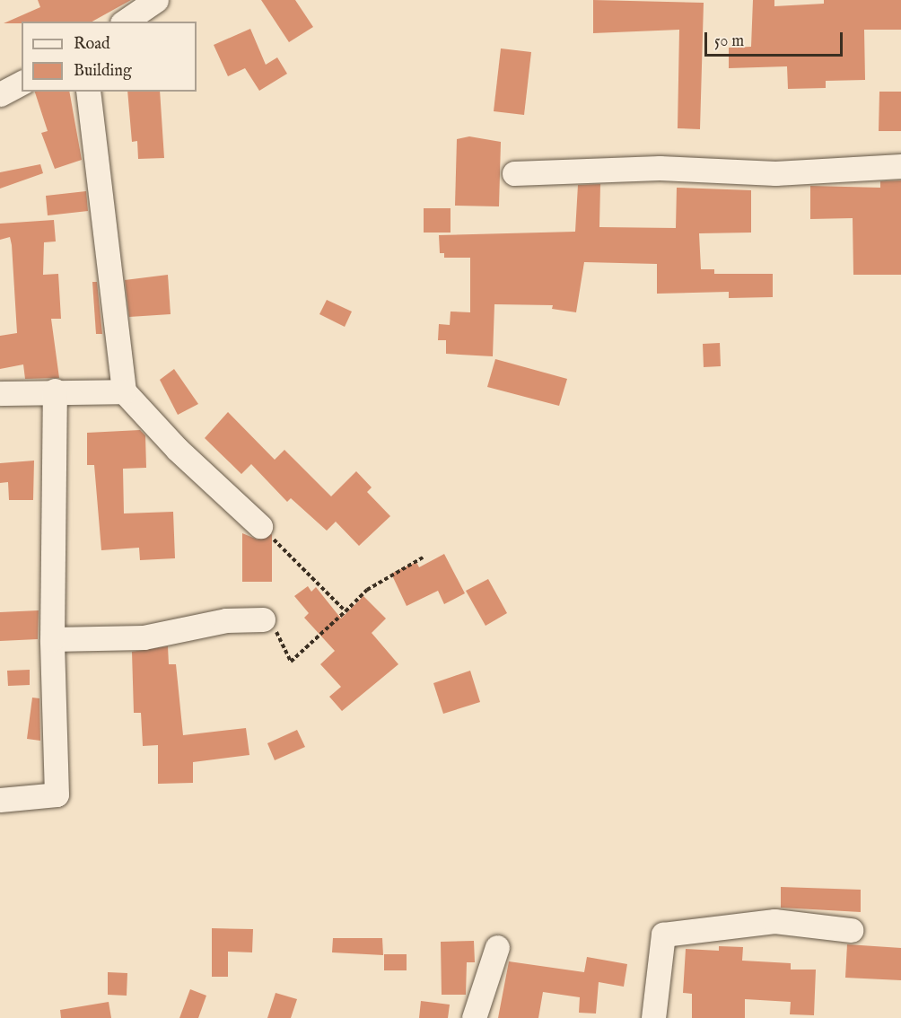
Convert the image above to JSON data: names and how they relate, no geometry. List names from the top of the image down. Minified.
{"legend":["Road","Building"],"scale_bar":"50 m"}
